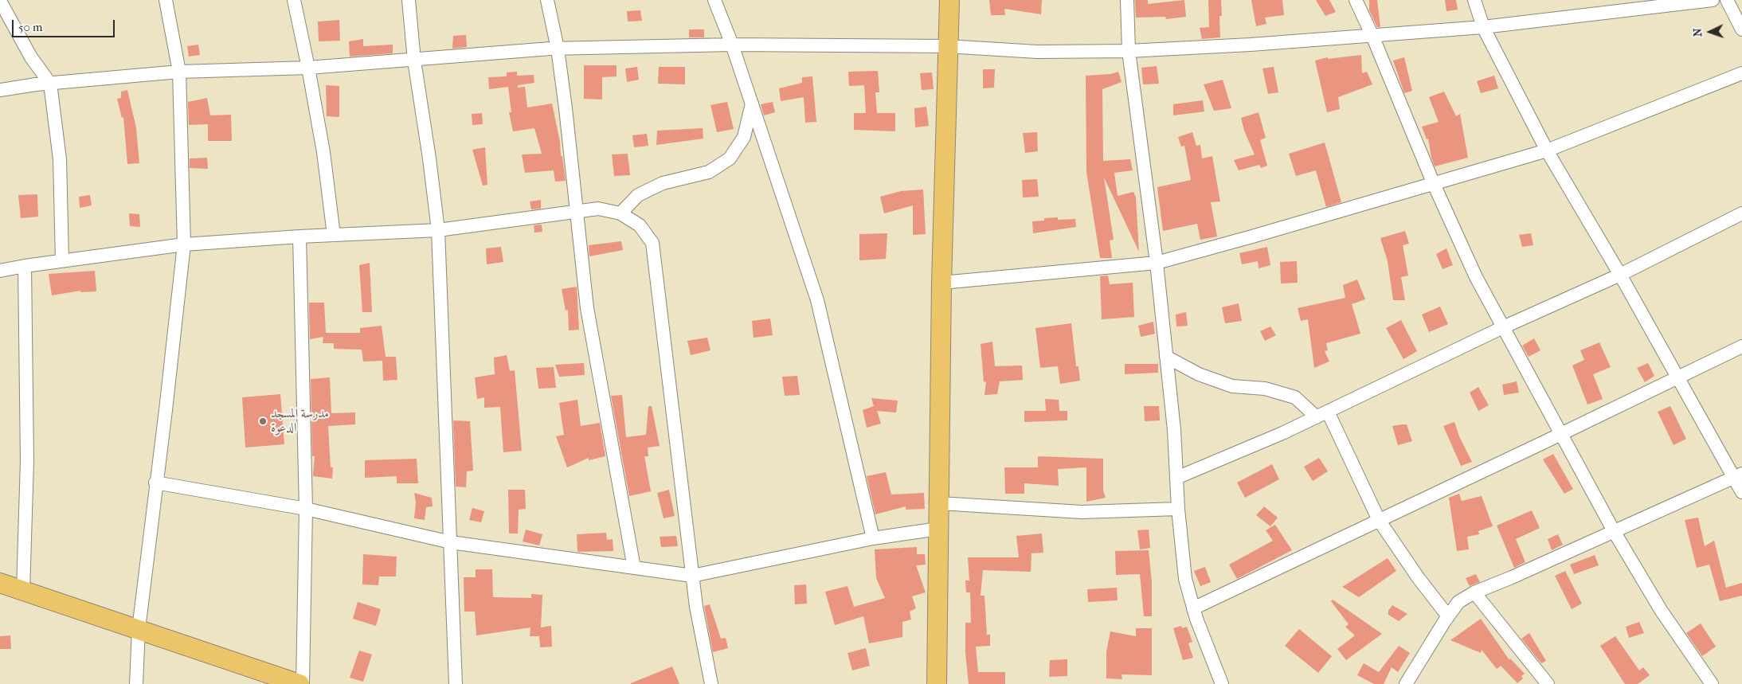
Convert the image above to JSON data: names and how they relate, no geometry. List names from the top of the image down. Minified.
{"places":["مدرسة المسجد الدعوة"],"scale_bar":"50 m","north":"left"}
